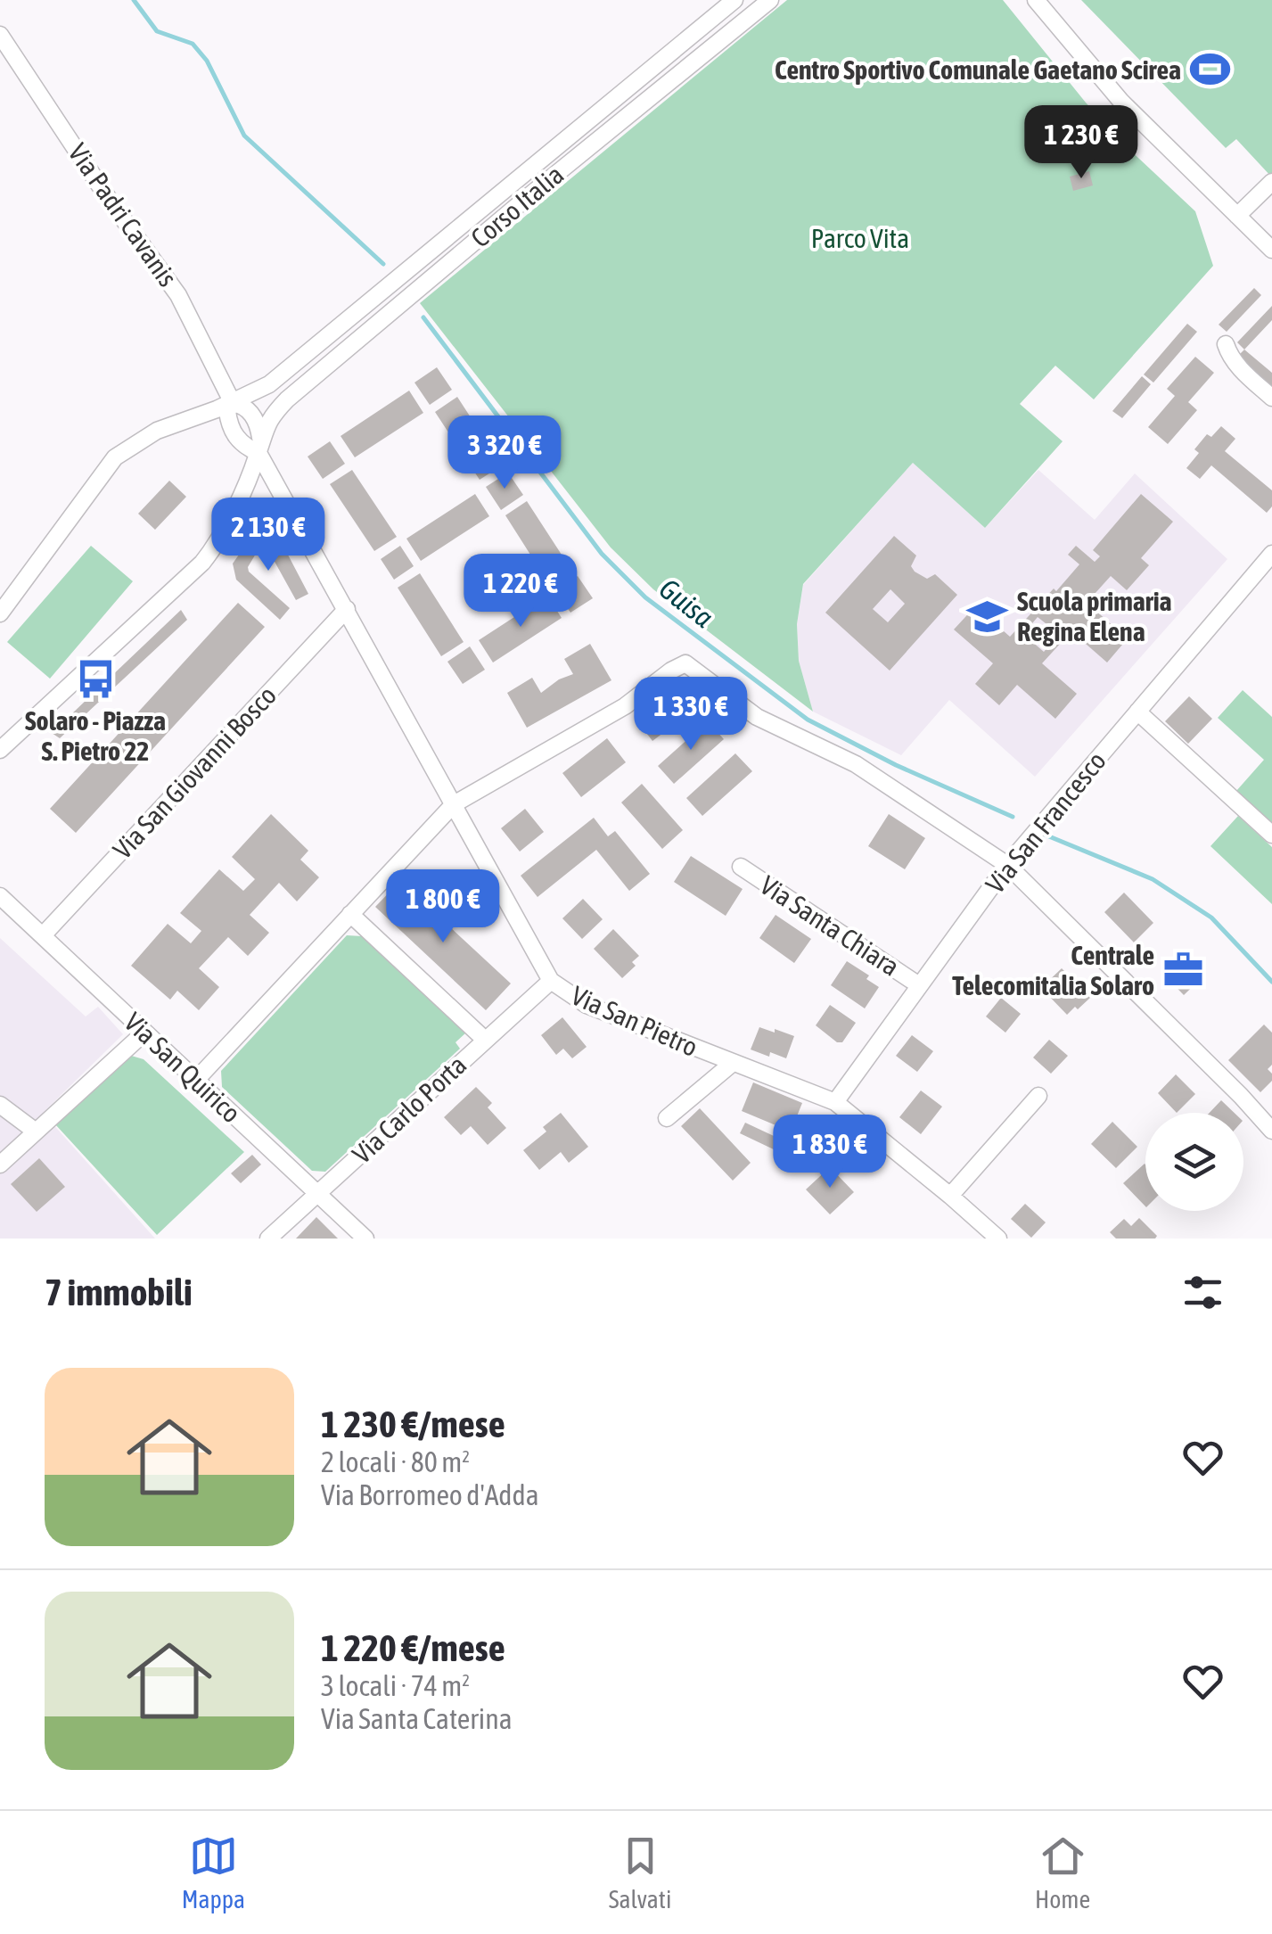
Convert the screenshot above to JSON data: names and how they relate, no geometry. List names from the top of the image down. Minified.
{"streets":{"street":["Corso Italia","Via Padri Cavanis","Via San Giovanni Bosco","Via San Francesco","Via Santa Chiara","Via San Pietro","Via San Quirico","Via Carlo Porta"]},"crossings":[["Corso Italia","Via Padri Cavanis"],["Corso Italia","Via San Pietro"],["Via San Giovanni Bosco","Via San Pietro"],["Via San Giovanni Bosco","Via San Quirico"],["Via San Francesco","Via Santa Chiara"],["Via San Francesco","Via San Pietro"],["Via San Pietro","Via Carlo Porta"],["Via San Quirico","Via Carlo Porta"]],"water":["Guisa"],"parks":["Parco Vita"],"places":{"sports":["Centro Sportivo Comunale Gaetano Scirea"],"school or university":["Scuola primaria Regina Elena"],"bus stop":["Solaro - Piazza S. Pietro 22"],"office":["Centrale Telecomitalia Solaro"]},"page":{"price":["1 230 €","3 320 €","2 130 €","1 220 €","1 330 €","1 800 €","1 830 €"],"heading":"7 immobili","list":[{"name":"1 230 €/mese","note":"2 locali · 80 m² · Via Borromeo d'Adda"},{"name":"1 220 €/mese","note":"3 locali · 74 m² · Via Santa Caterina"}],"tabs":["Mappa","Salvati","Home"]}}
